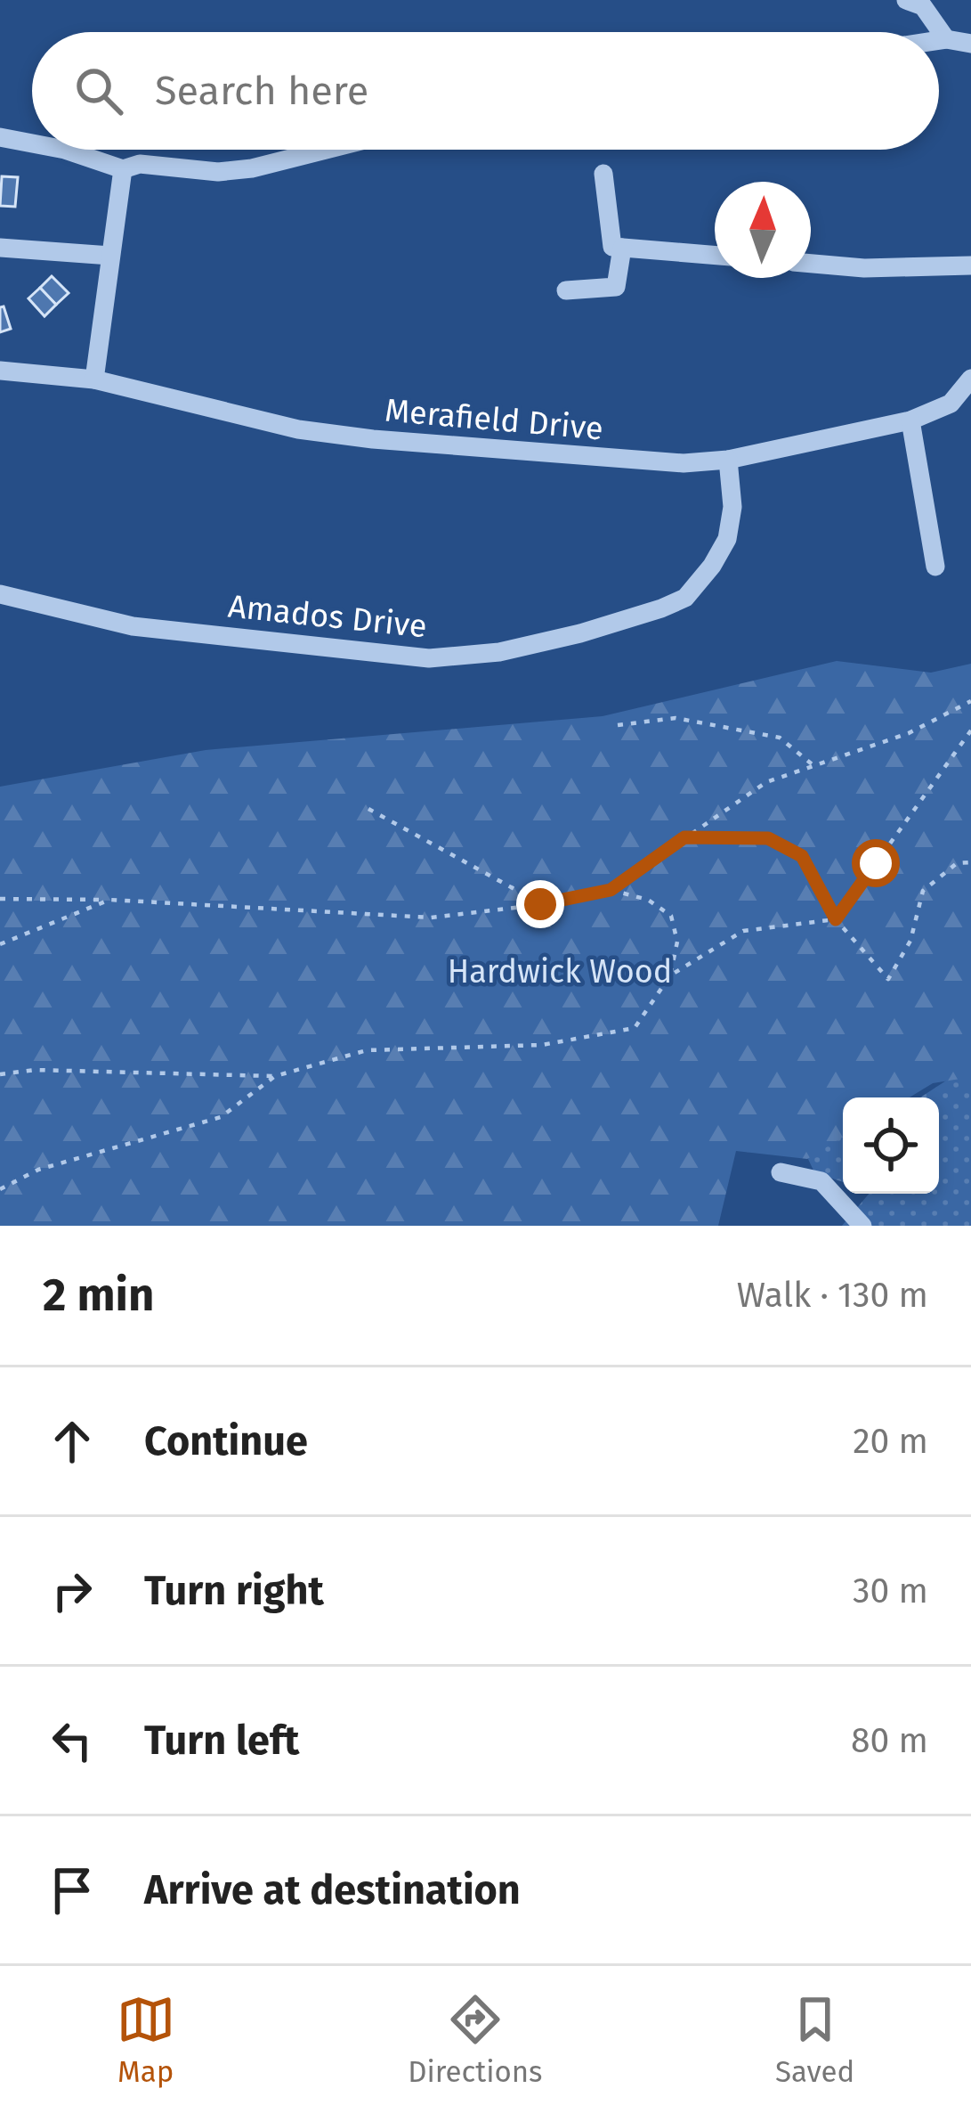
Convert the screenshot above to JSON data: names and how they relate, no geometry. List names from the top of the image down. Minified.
{"streets":{"street":["Merafield Drive","Amados Drive"]},"crossings":[["Merafield Drive","Amados Drive"]],"parks":["Hardwick Wood"],"north":"top","page":{"search":"Search here","heading":["2 min","Walk · 130 m"],"list":[["Continue","20 m"],["Turn right","30 m"],["Turn left","80 m"],"Arrive at destination"],"nav":["Map","Directions","Saved"]}}
